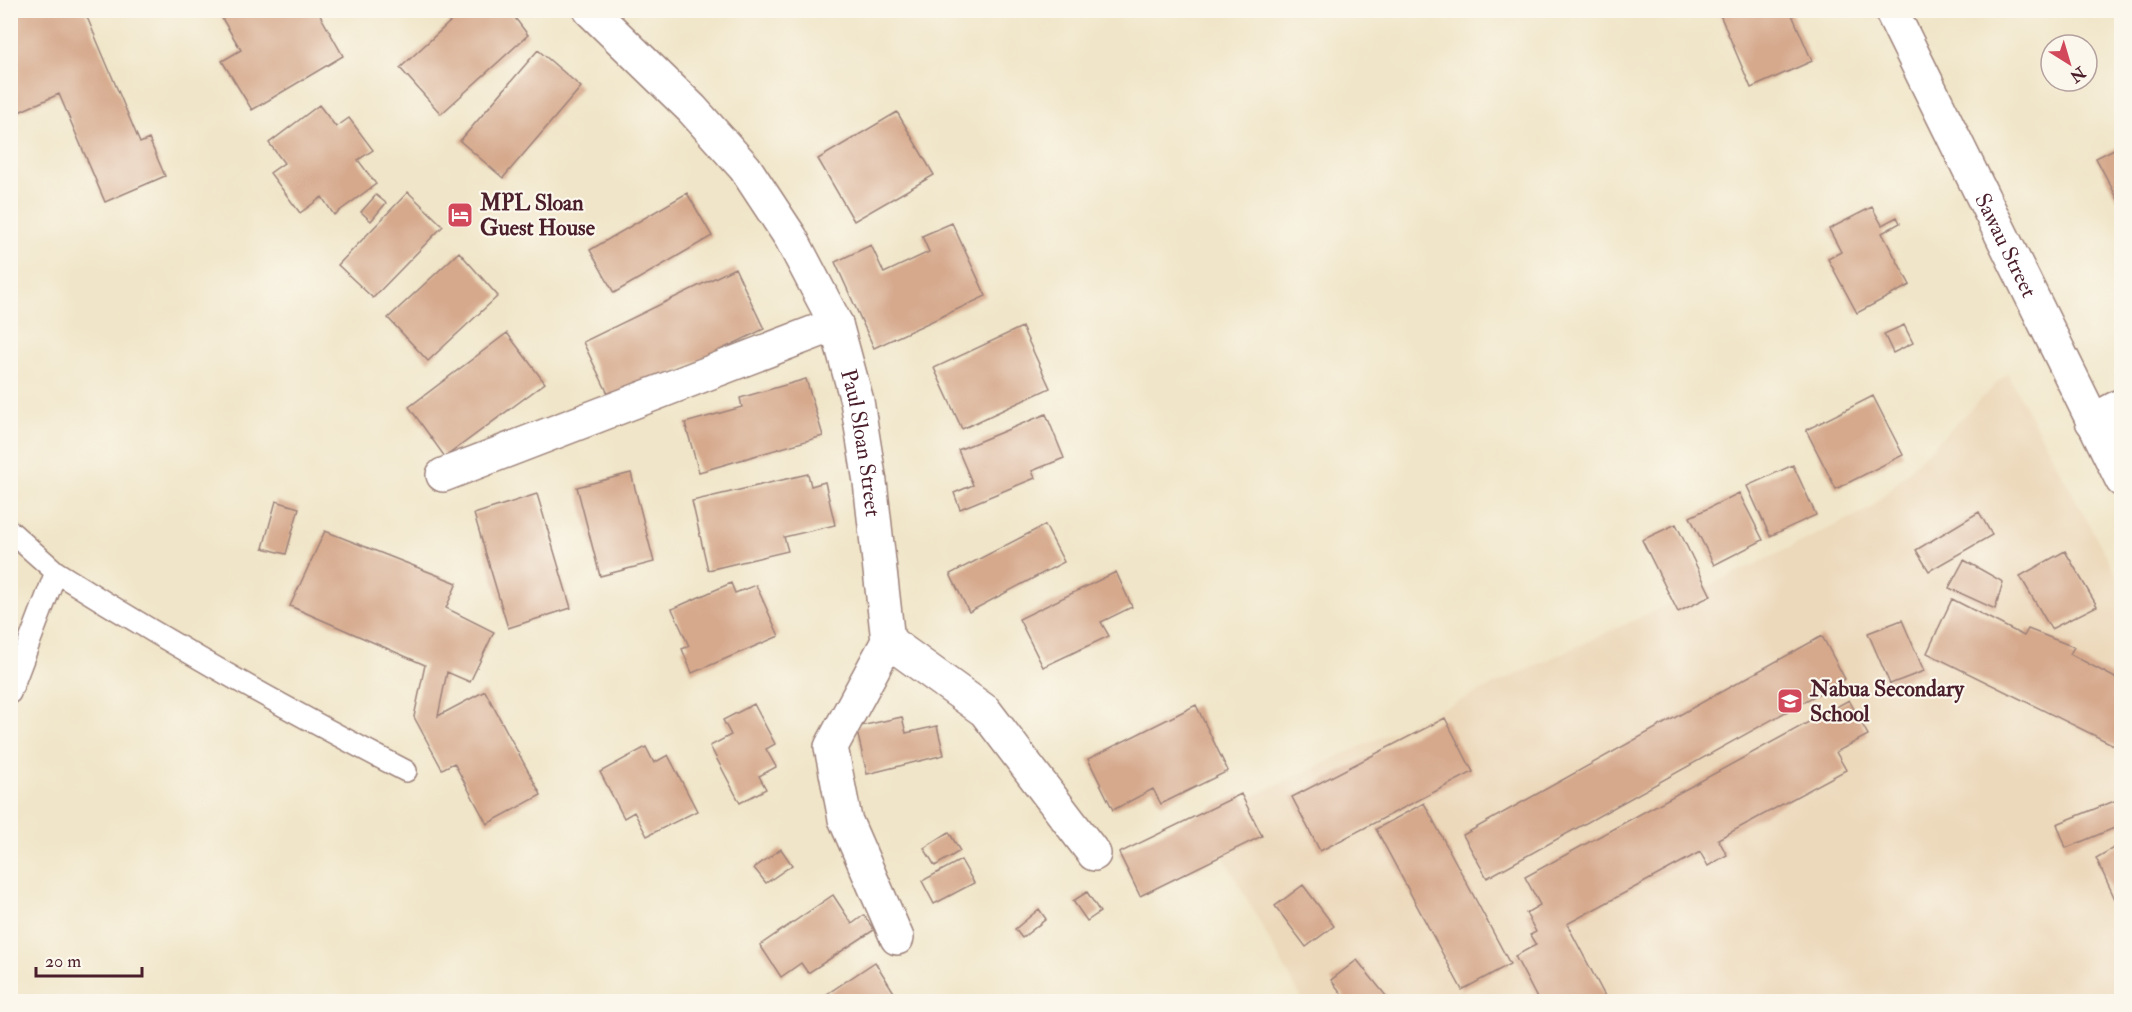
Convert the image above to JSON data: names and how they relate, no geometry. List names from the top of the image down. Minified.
{"streets":{"street":["Sawau Street","Paul Sloan Street"]},"places":{"hotel":["MPL Sloan Guest House"],"school or university":["Nabua Secondary School"]},"scale_bar":"20 m","north":"bottom right"}
